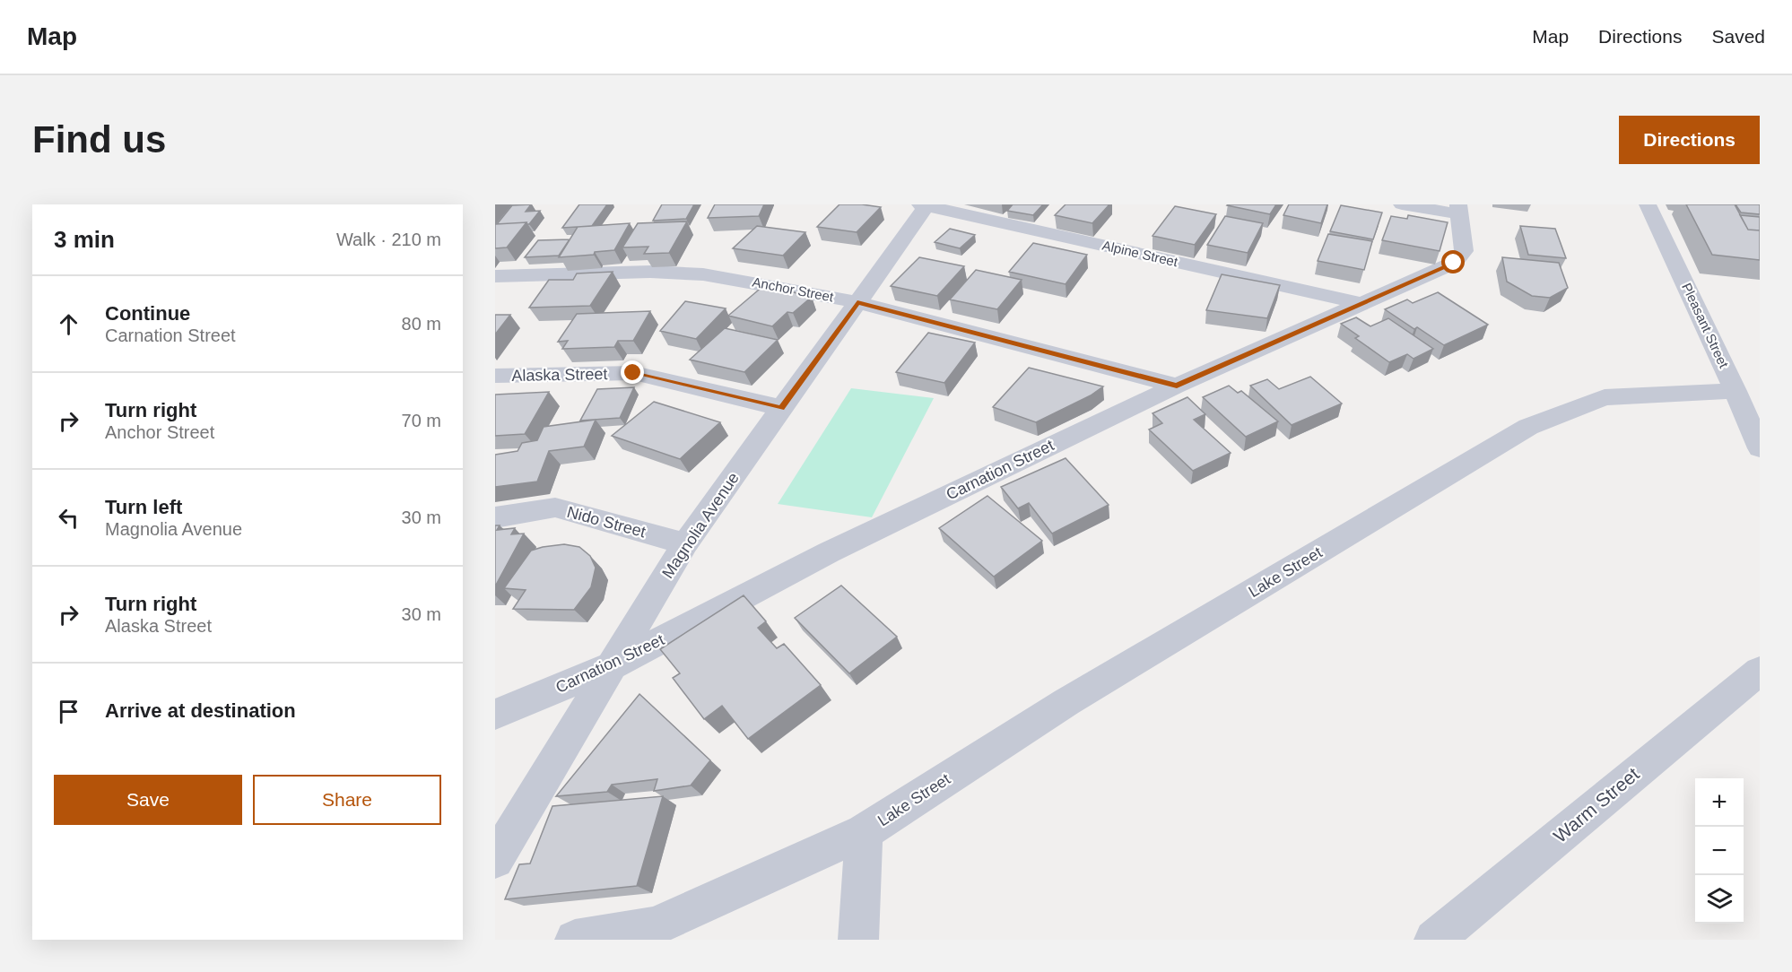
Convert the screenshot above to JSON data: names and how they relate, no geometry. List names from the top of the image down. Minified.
{"streets":{"street":["Alpine Street","Anchor Street","Pleasant Street","Alaska Street","Carnation Street","Nido Street","Magnolia Avenue","Lake Street","Warm Street"]},"crossings":[["Alpine Street","Carnation Street"],["Alpine Street","Magnolia Avenue"],["Anchor Street","Carnation Street"],["Anchor Street","Magnolia Avenue"],["Pleasant Street","Lake Street"],["Alaska Street","Magnolia Avenue"],["Carnation Street","Magnolia Avenue"],["Nido Street","Magnolia Avenue"]],"page":{"header":"Map","nav":["Map","Directions","Saved"],"buttons":["Directions",["Save","Share"]],"title":"Find us","heading":["3 min","Walk · 210 m"],"list":[["Continue","Carnation Street","80 m"],["Turn right","Anchor Street","70 m"],["Turn left","Magnolia Avenue","30 m"],["Turn right","Alaska Street","30 m"],"Arrive at destination"],"map_buttons":["+","−"]}}
